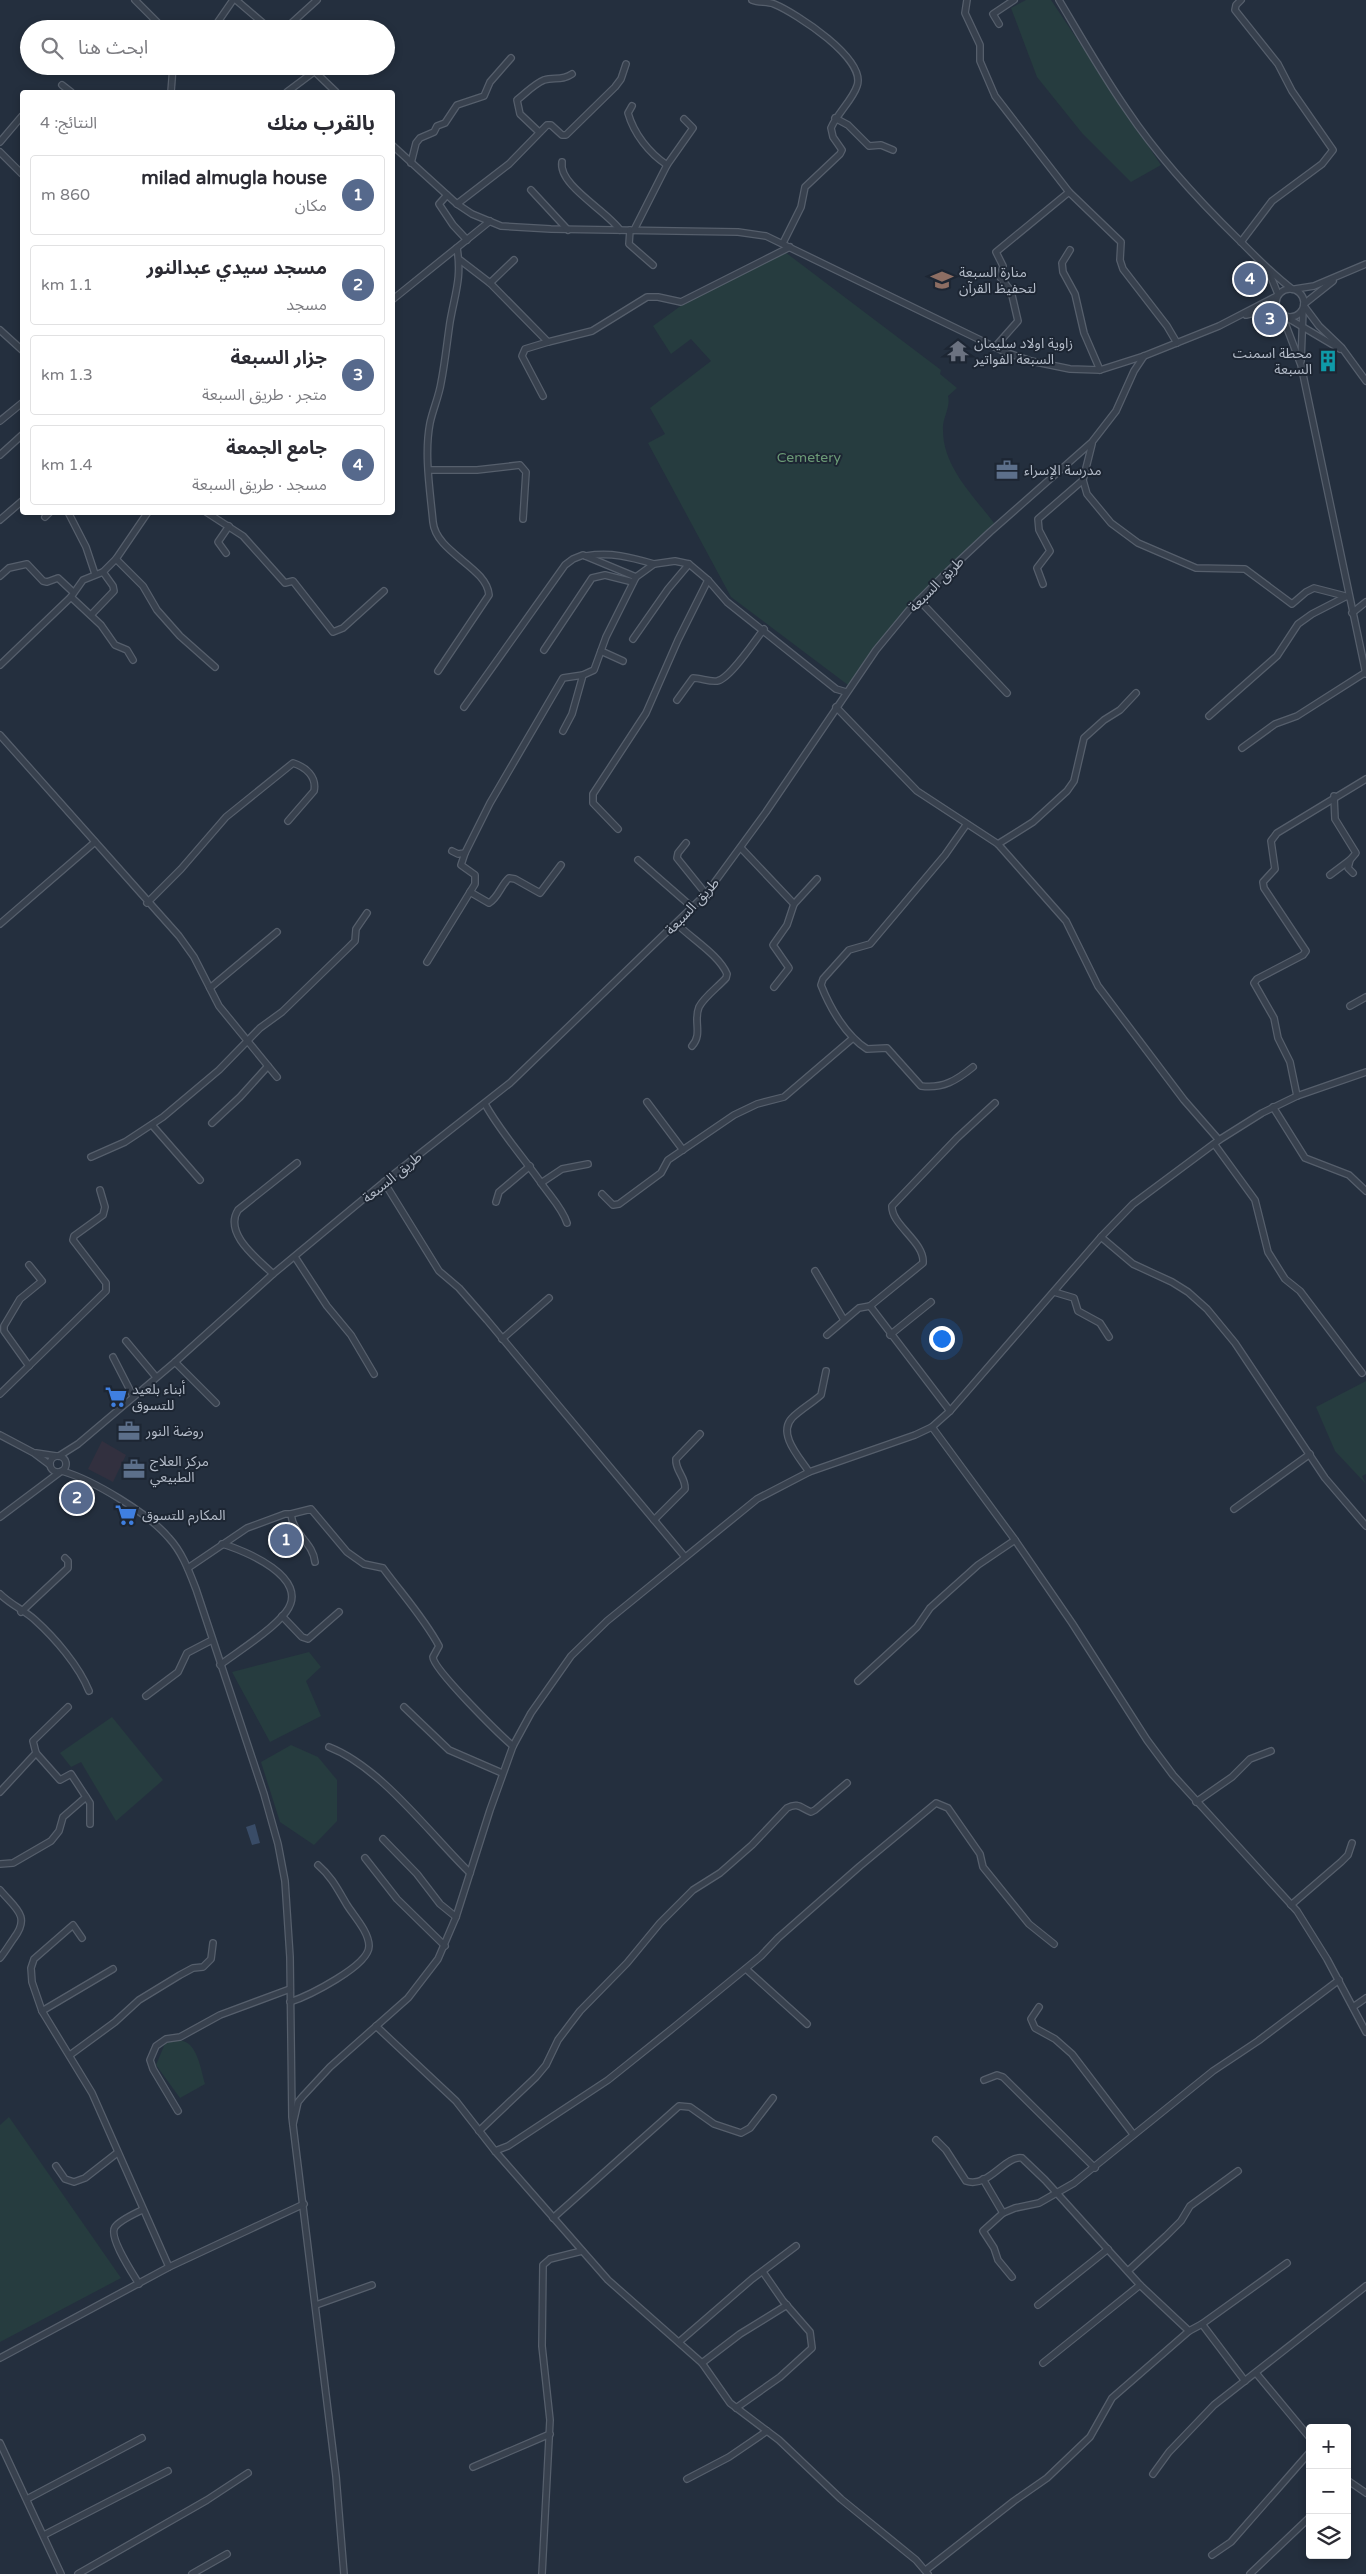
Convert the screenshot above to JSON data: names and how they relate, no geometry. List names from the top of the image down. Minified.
{"streets":{"street":["طريق السبعة"]},"parks":["Cemetery"],"places":{"school or university":["منارة السبعة لتحفيظ القرآن"],"temple":["زاوية اولاد سليمان السبعة الفواتير"],"building":["محطة اسمنت السبعة"],"office":["مدرسة الإسراء","روضة النور","مركز العلاج الطبيعي"],"supermarket":["أبناء بلعيد للتسوق","المكارم للتسوق"]},"page":{"search":"ابحث هنا","heading":["بالقرب منك","النتائج: 4"],"list":[{"mark":"1","name":"milad almugla house","note":"مكان","value":"860 m"},{"mark":"2","name":"مسجد سيدي عبدالنور","note":"مسجد","value":"1.1 km"},{"mark":"3","name":"جزار السبعة","note":"متجر · طريق السبعة","value":"1.3 km"},{"mark":"4","name":"جامع الجمعة","note":"مسجد · طريق السبعة","value":"1.4 km"}],"pins":["4","3","2","1"],"map_buttons":["+","−"]}}
